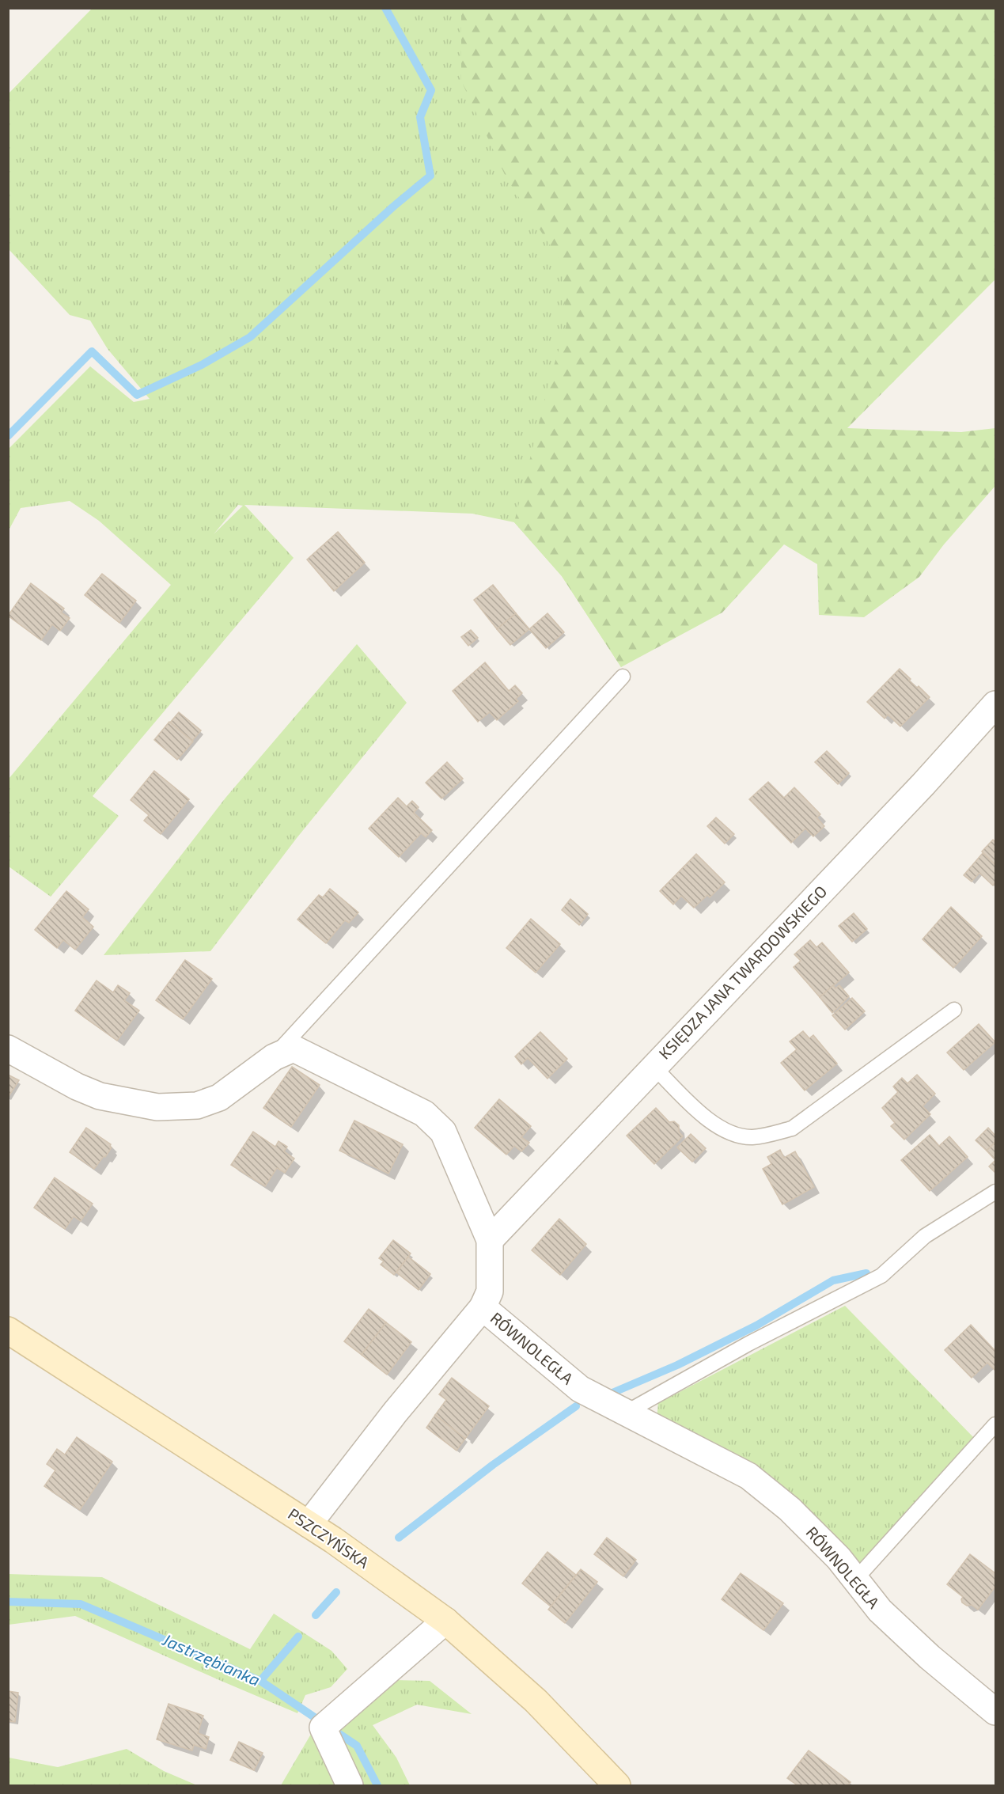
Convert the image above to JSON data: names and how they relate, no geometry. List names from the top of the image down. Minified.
{"streets":{"street":["KSIĘDZA JANA TWARDOWSKIEGO","RÓWNOLEGŁA","PSZCZYŃSKA"]},"crossings":[["KSIĘDZA JANA TWARDOWSKIEGO","RÓWNOLEGŁA"]],"water":["Jastrzębianka"]}
